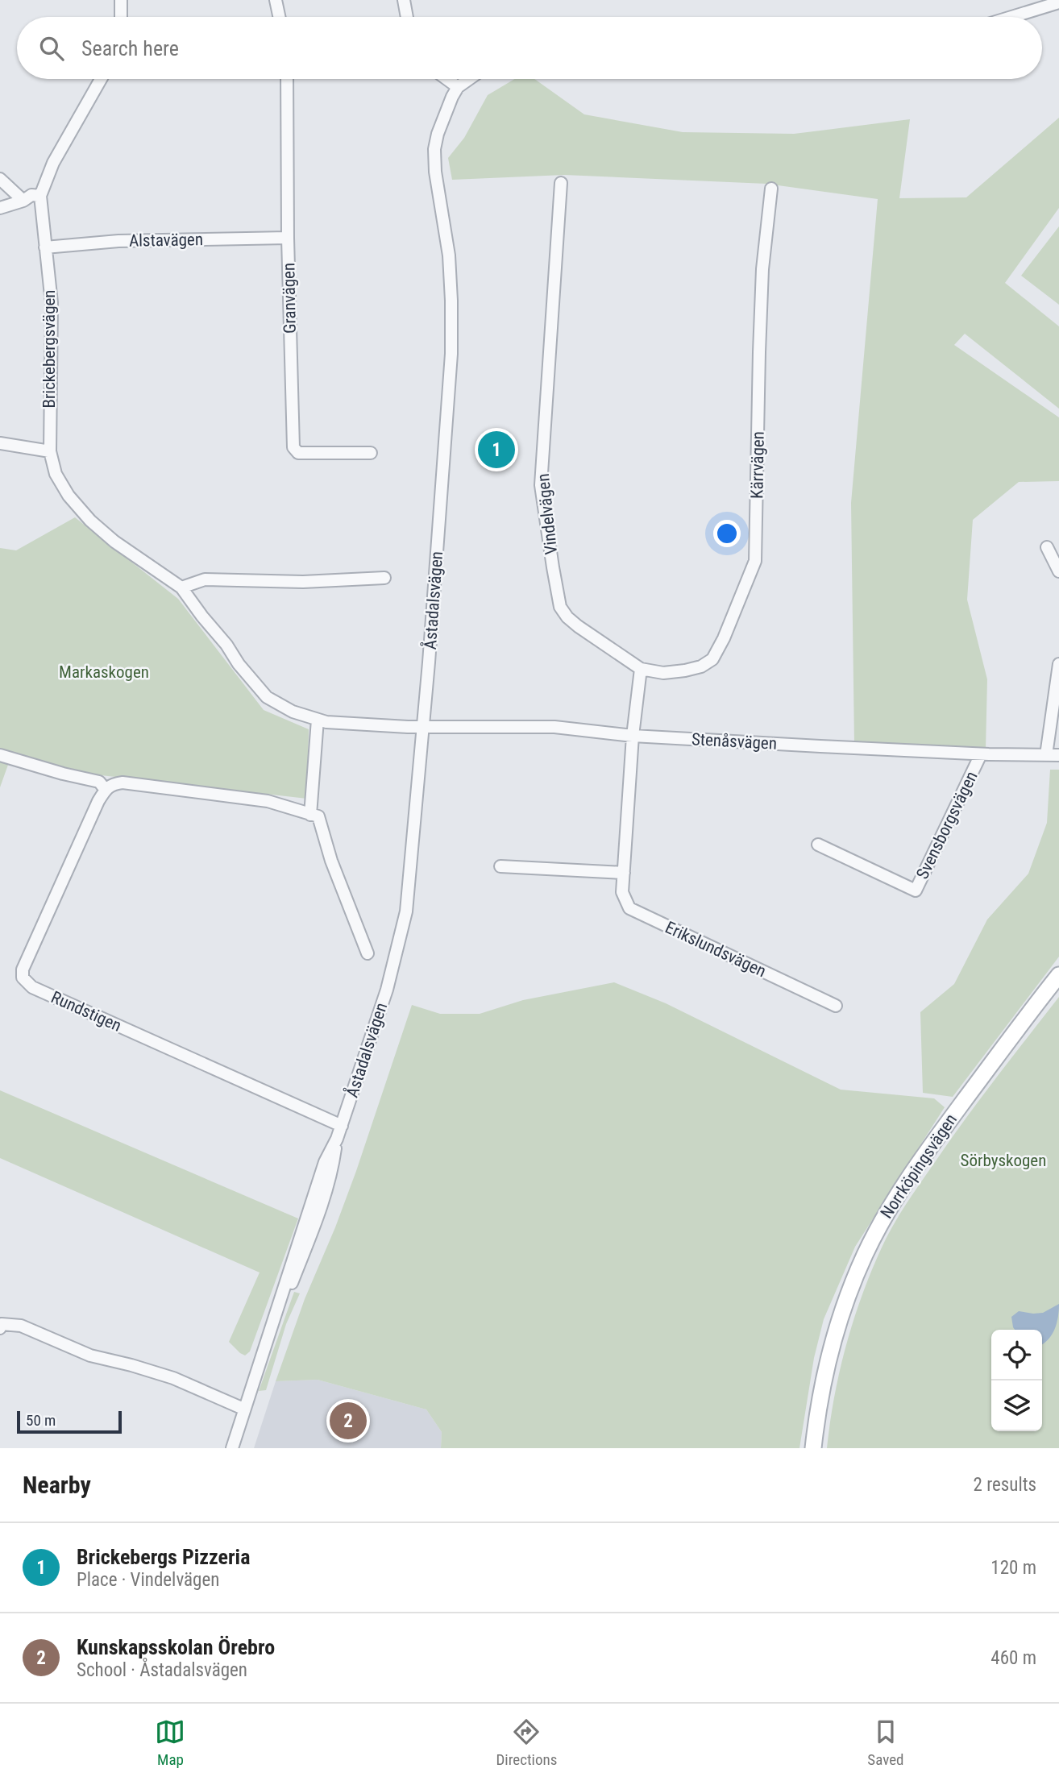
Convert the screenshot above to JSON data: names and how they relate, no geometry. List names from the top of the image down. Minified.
{"streets":{"main road":["Norrköpingsvägen"],"street":["Alstavägen","Granvägen","Brickebergsvägen","Kärrvägen","Vindelvägen","Åstadalsvägen","Stenåsvägen","Svensborgsvägen","Erikslundsvägen","Rundstigen"]},"crossings":[["Alstavägen","Granvägen"],["Alstavägen","Brickebergsvägen"],["Brickebergsvägen","Åstadalsvägen"],["Brickebergsvägen","Stenåsvägen"],["Kärrvägen","Vindelvägen"],["Åstadalsvägen","Stenåsvägen"],["Åstadalsvägen","Rundstigen"],["Stenåsvägen","Svensborgsvägen"],["Stenåsvägen","Erikslundsvägen"]],"parks":["Markaskogen","Sörbyskogen"],"scale_bar":"50 m","page":{"search":"Search here","pins":["1","2"],"scale":"50 m","heading":["Nearby","2 results"],"list":[{"mark":"1","name":"Brickebergs Pizzeria","note":"Place · Vindelvägen","value":"120 m"},{"mark":"2","name":"Kunskapsskolan Örebro","note":"School · Åstadalsvägen","value":"460 m"}],"nav":["Map","Directions","Saved"]}}
